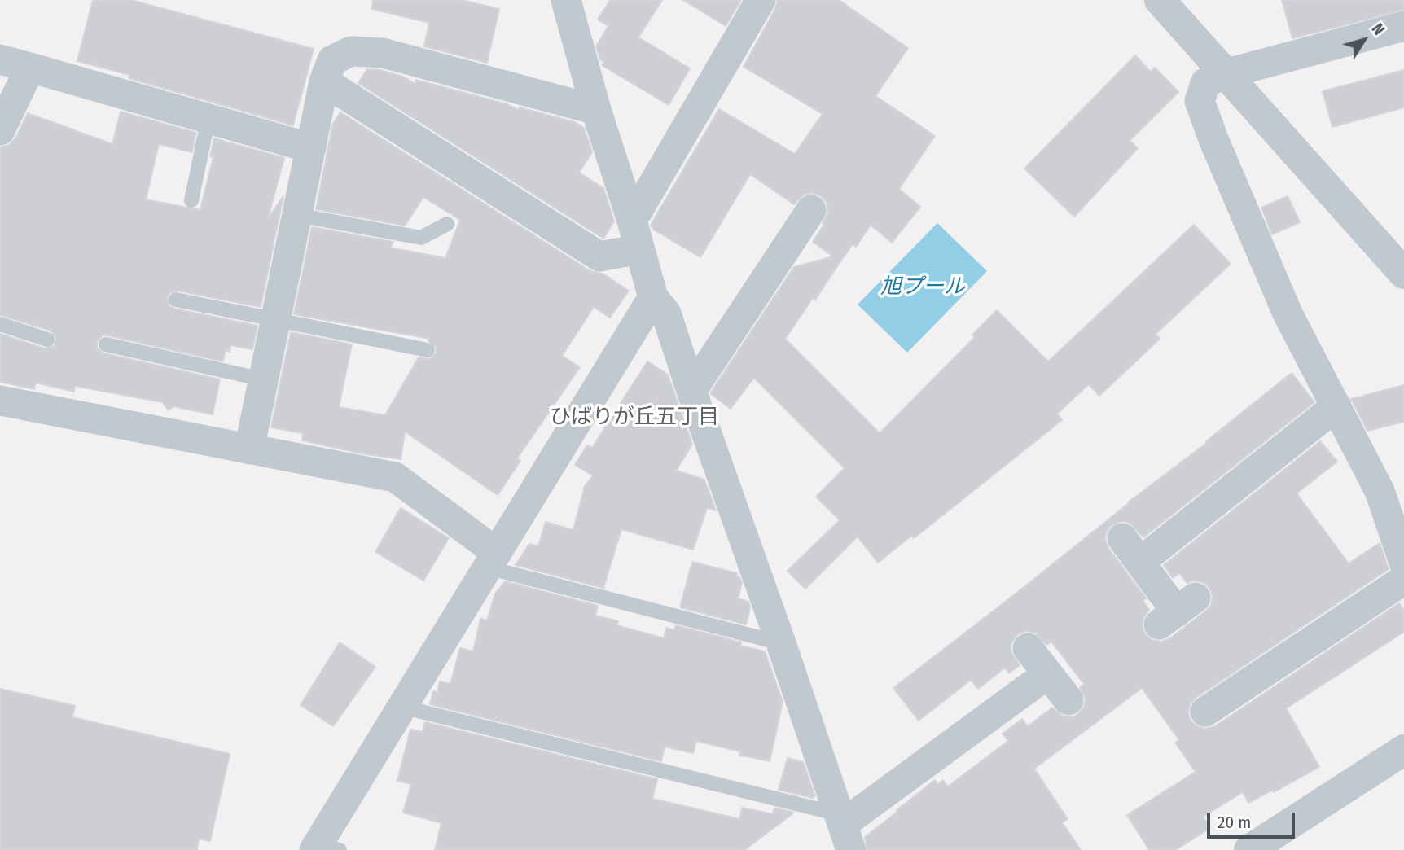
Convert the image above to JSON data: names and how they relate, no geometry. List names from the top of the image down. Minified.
{"districts":["ひばりが丘五丁目"],"water":["旭プール"],"scale_bar":"20 m","north":"top right"}
